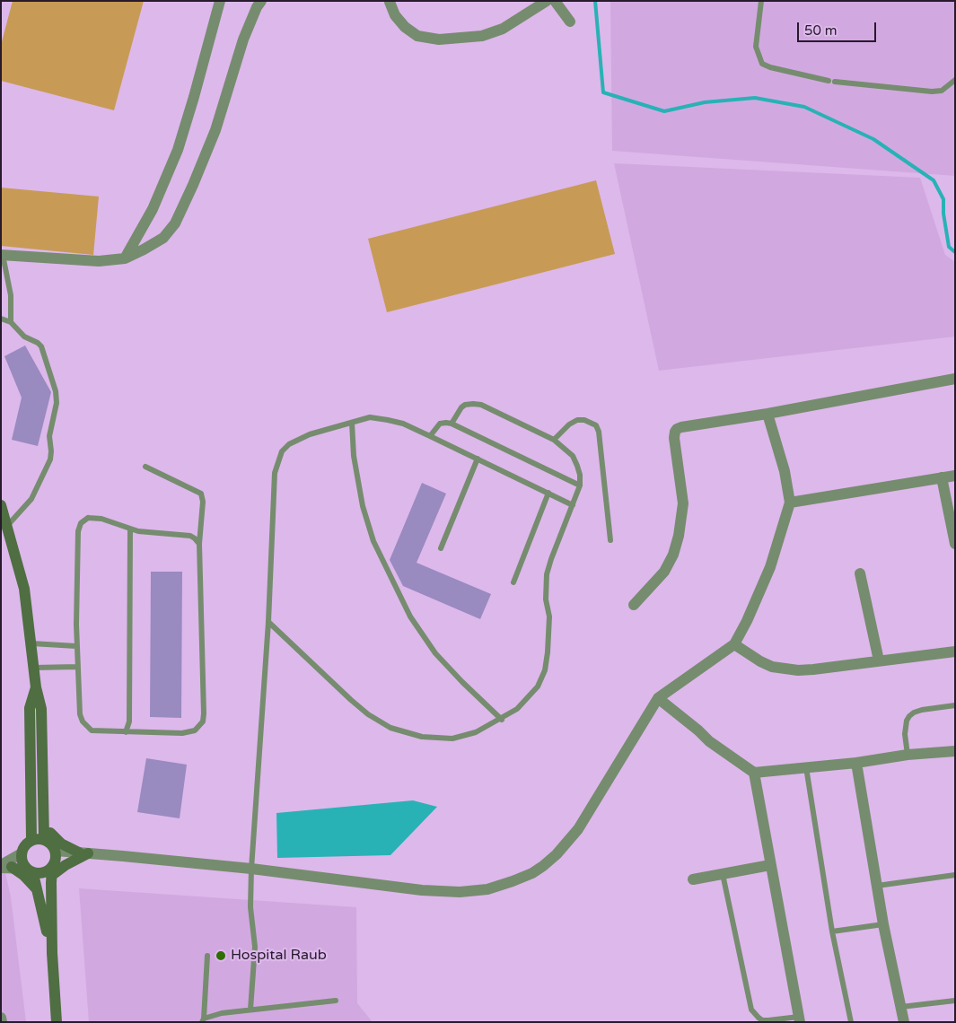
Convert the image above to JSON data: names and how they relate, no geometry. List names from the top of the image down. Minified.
{"places":["Hospital Raub"],"scale_bar":"50 m"}
